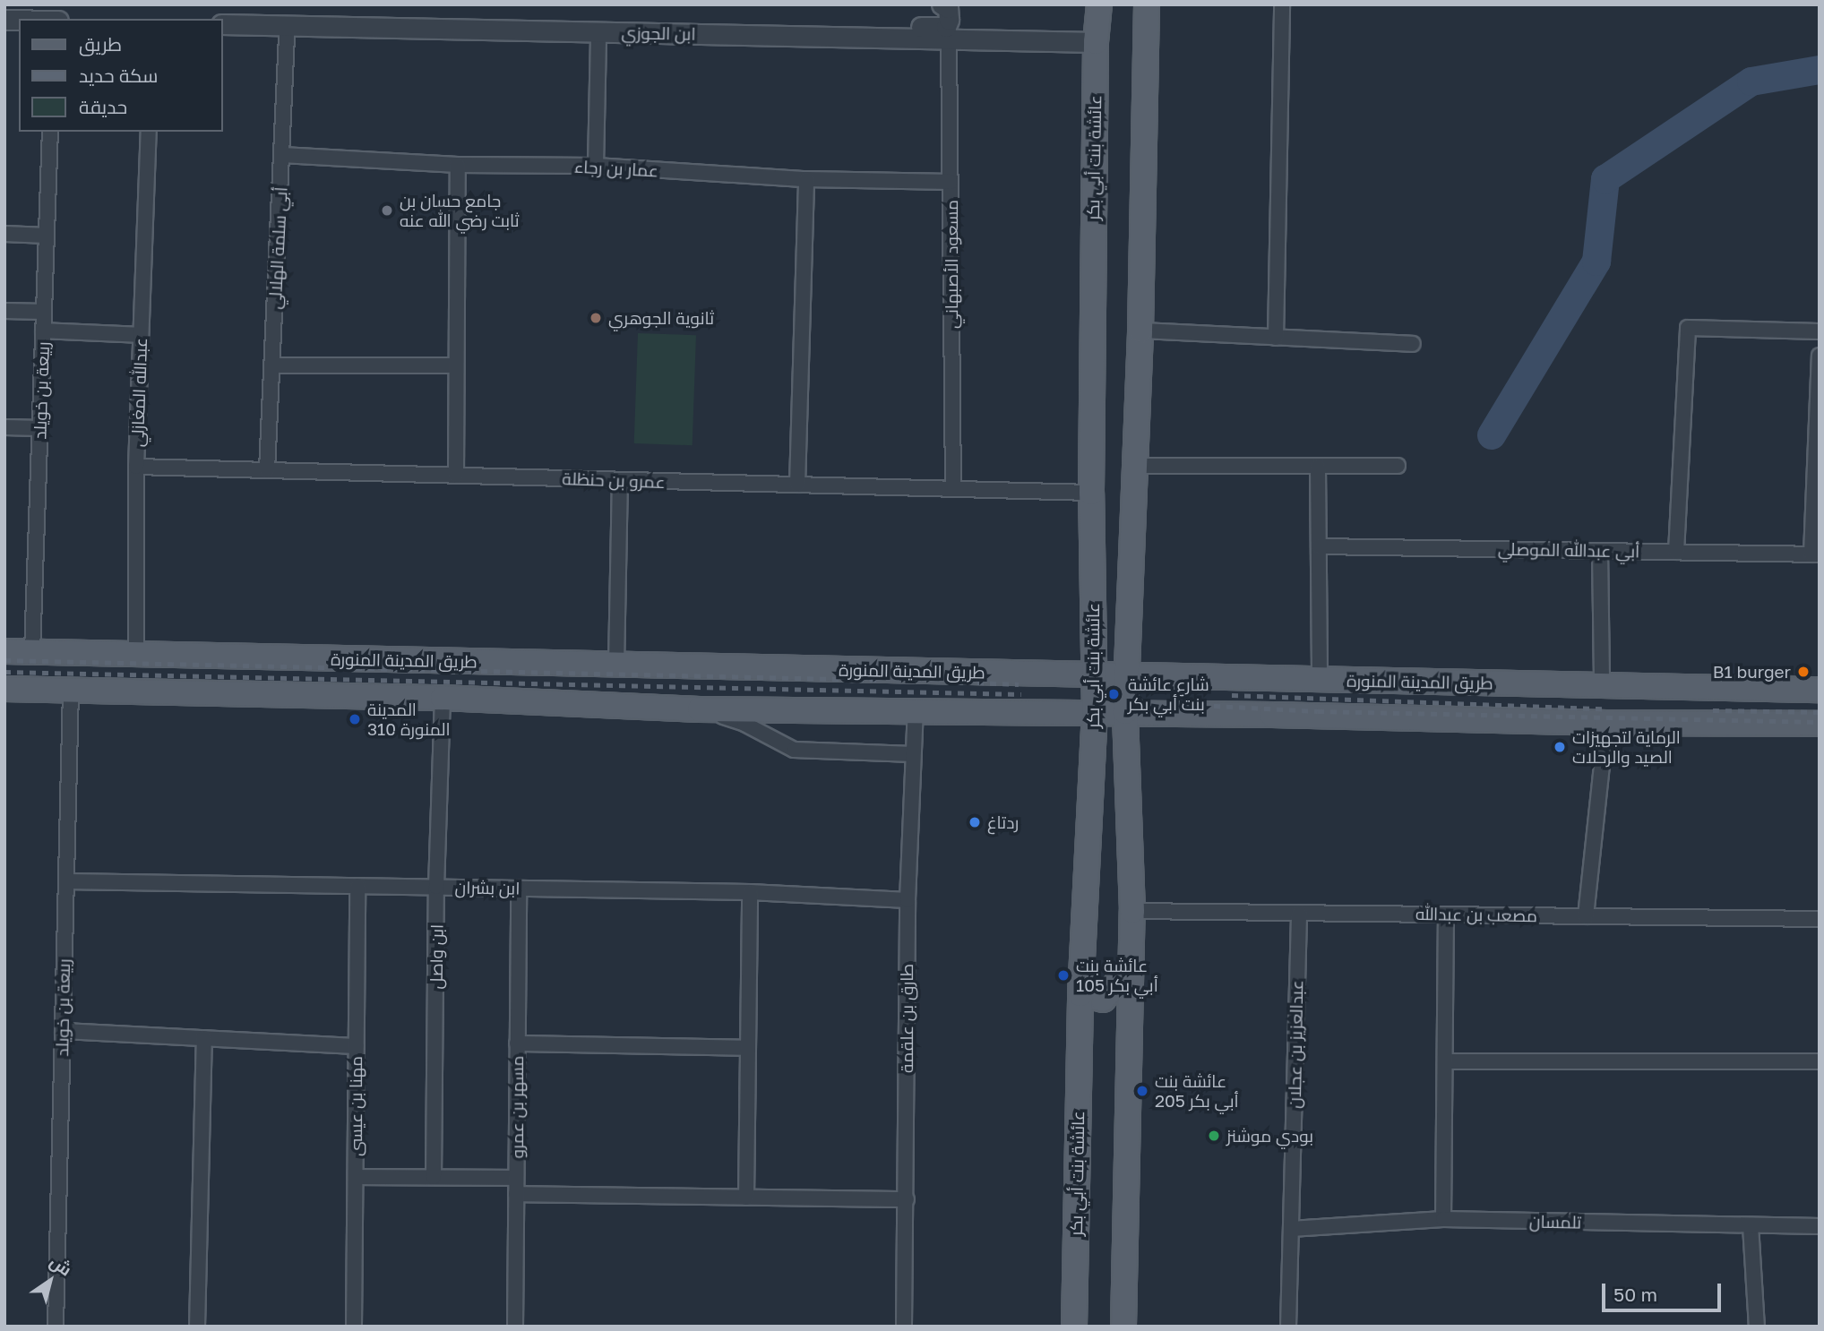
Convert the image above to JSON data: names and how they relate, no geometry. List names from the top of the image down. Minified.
{"streets":{"main road":["عائشة بنت أبي بكر","طريق المدينة المنورة"],"street":["ابن الجوزي","عمار بن رجاء","أبي سلمة الهلالي","مسعود الأصبهاني","ربيعة بن خويلد","عبدالله المغازلي","عمرو بن حنظلة","أبي عبدالله الموصلي","ابن بشران","مصعب بن عبدالله","ابن واصل","طارق بن علقمة","عبدالعزيز بن عجلان","مهنا بن عيسى","مسهر بن عمرو","تلمسان"]},"crossings":[["ابن الجوزي","عائشة بنت أبي بكر"],["ابن الجوزي","أبي سلمة الهلالي"],["ابن الجوزي","مسعود الأصبهاني"],["عائشة بنت أبي بكر","عمرو بن حنظلة"],["عائشة بنت أبي بكر","طريق المدينة المنورة"],["عائشة بنت أبي بكر","مصعب بن عبدالله"],["عمار بن رجاء","أبي سلمة الهلالي"],["عمار بن رجاء","مسعود الأصبهاني"],["أبي سلمة الهلالي","عمرو بن حنظلة"],["مسعود الأصبهاني","عمرو بن حنظلة"],["ربيعة بن خويلد","طريق المدينة المنورة"],["ربيعة بن خويلد","ابن بشران"],["عبدالله المغازلي","عمرو بن حنظلة"],["عبدالله المغازلي","طريق المدينة المنورة"],["ابن بشران","ابن واصل"],["ابن بشران","طارق بن علقمة"],["ابن بشران","مهنا بن عيسى"],["ابن بشران","مسهر بن عمرو"],["مصعب بن عبدالله","عبدالعزيز بن عجلان"],["عبدالعزيز بن عجلان","تلمسان"]],"places":["جامع حسان بن ثابت رضي الله عنه","ثانوية الجوهري","B1 burger","شارع عائشة بنت أبي بكر","المدينة المنورة 310","الرماية لتجهيزات الصيد والرحلات","ردتاغ","عائشة بنت أبي بكر 105","عائشة بنت أبي بكر 205","بودي موشنز"],"legend":["طريق","سكة حديد","حديقة"],"scale_bar":"50 m","north":"top right"}
